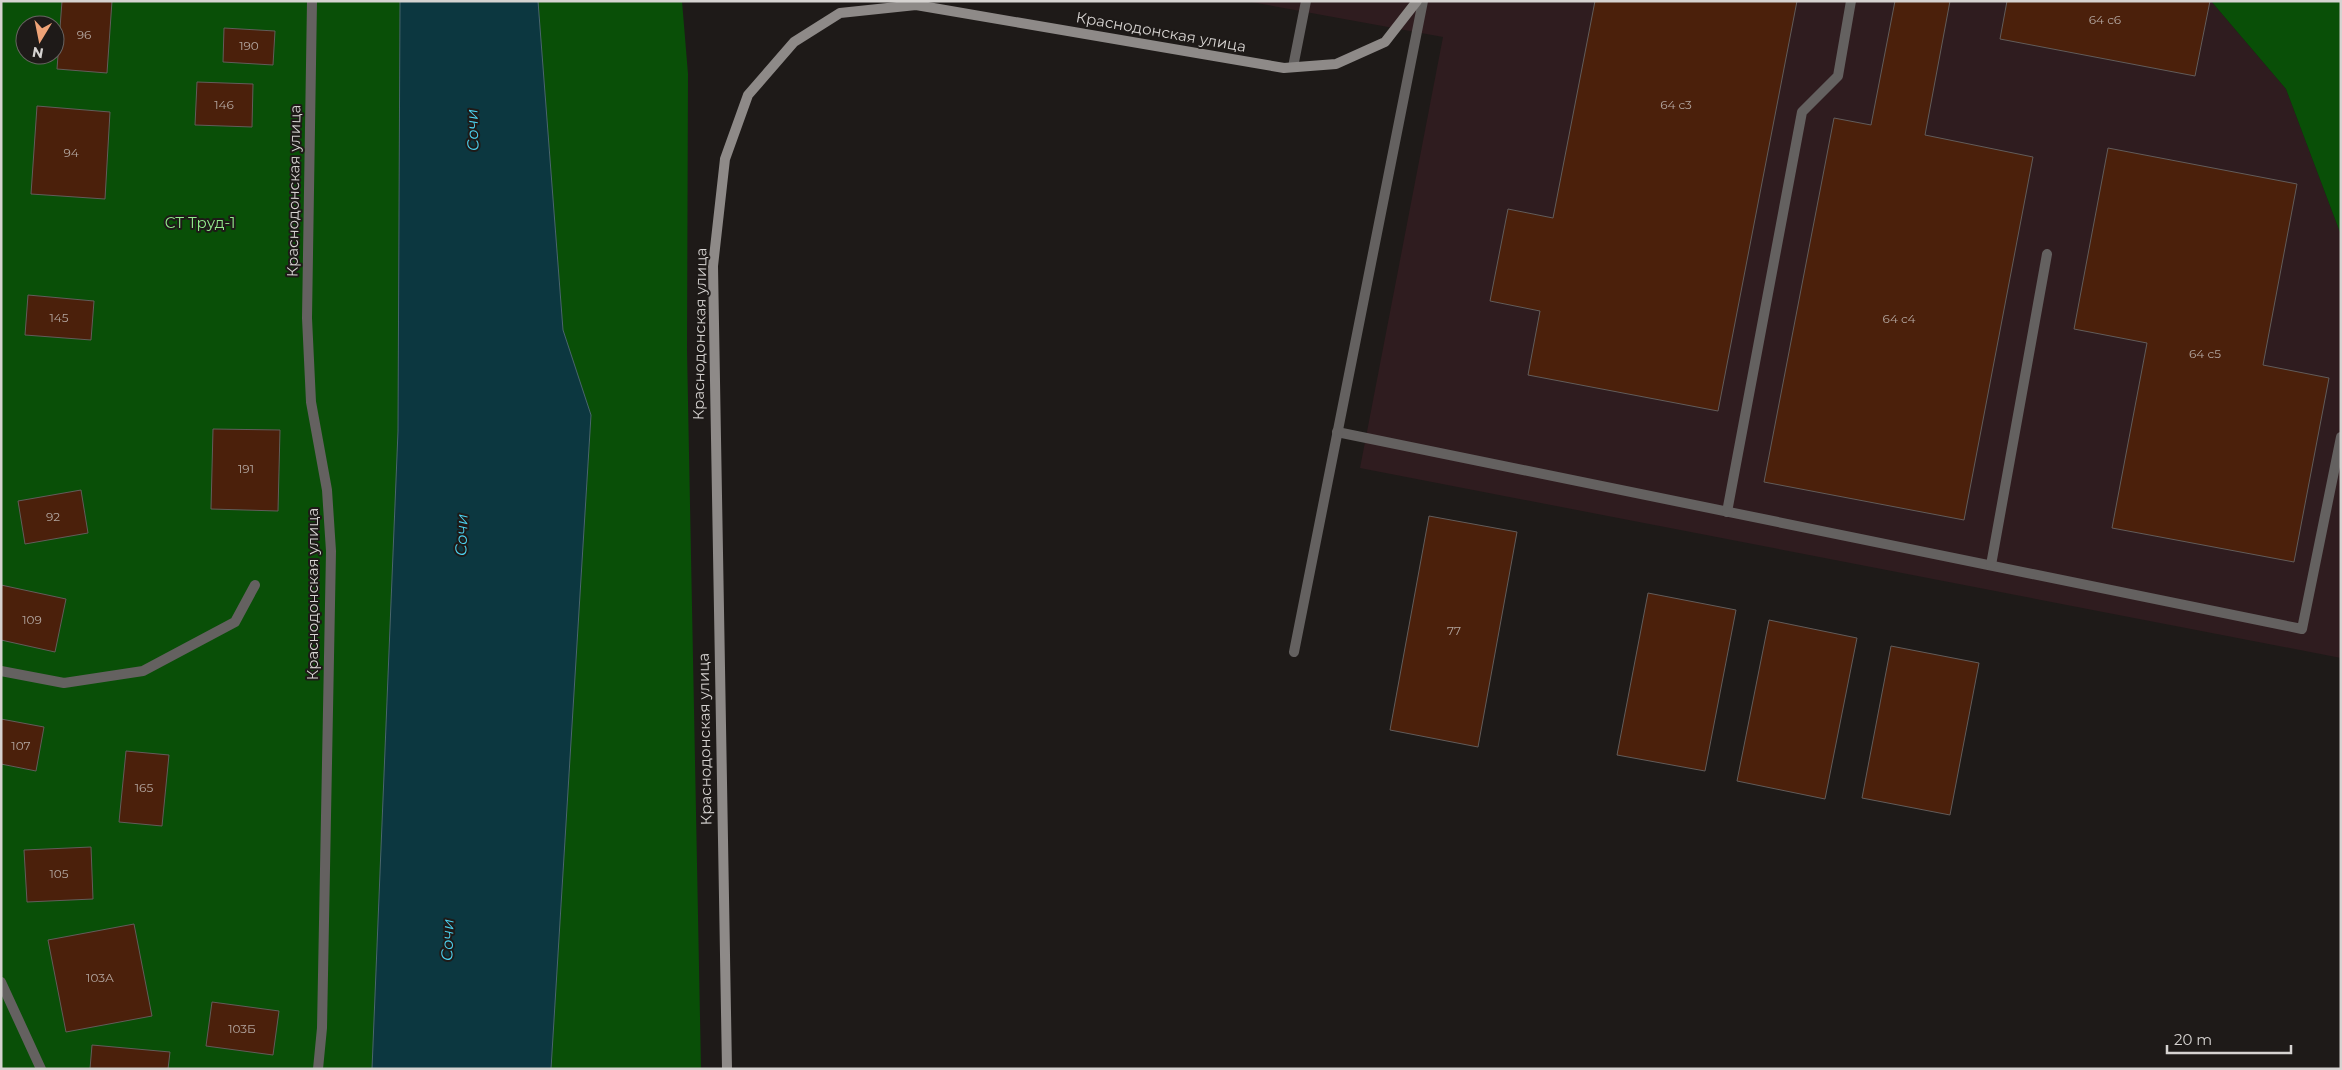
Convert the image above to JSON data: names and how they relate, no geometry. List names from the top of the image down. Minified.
{"streets":{"street":["Краснодонская улица"]},"water":["Сочи"],"parks":["СТ Труд-1"],"house_numbers":["64 с6","96","190","146","64 с3","94","145","64 с4","64 с5","191","92","109","77","107","165","105","103А","103Б"],"scale_bar":"20 m","north":"bottom"}
